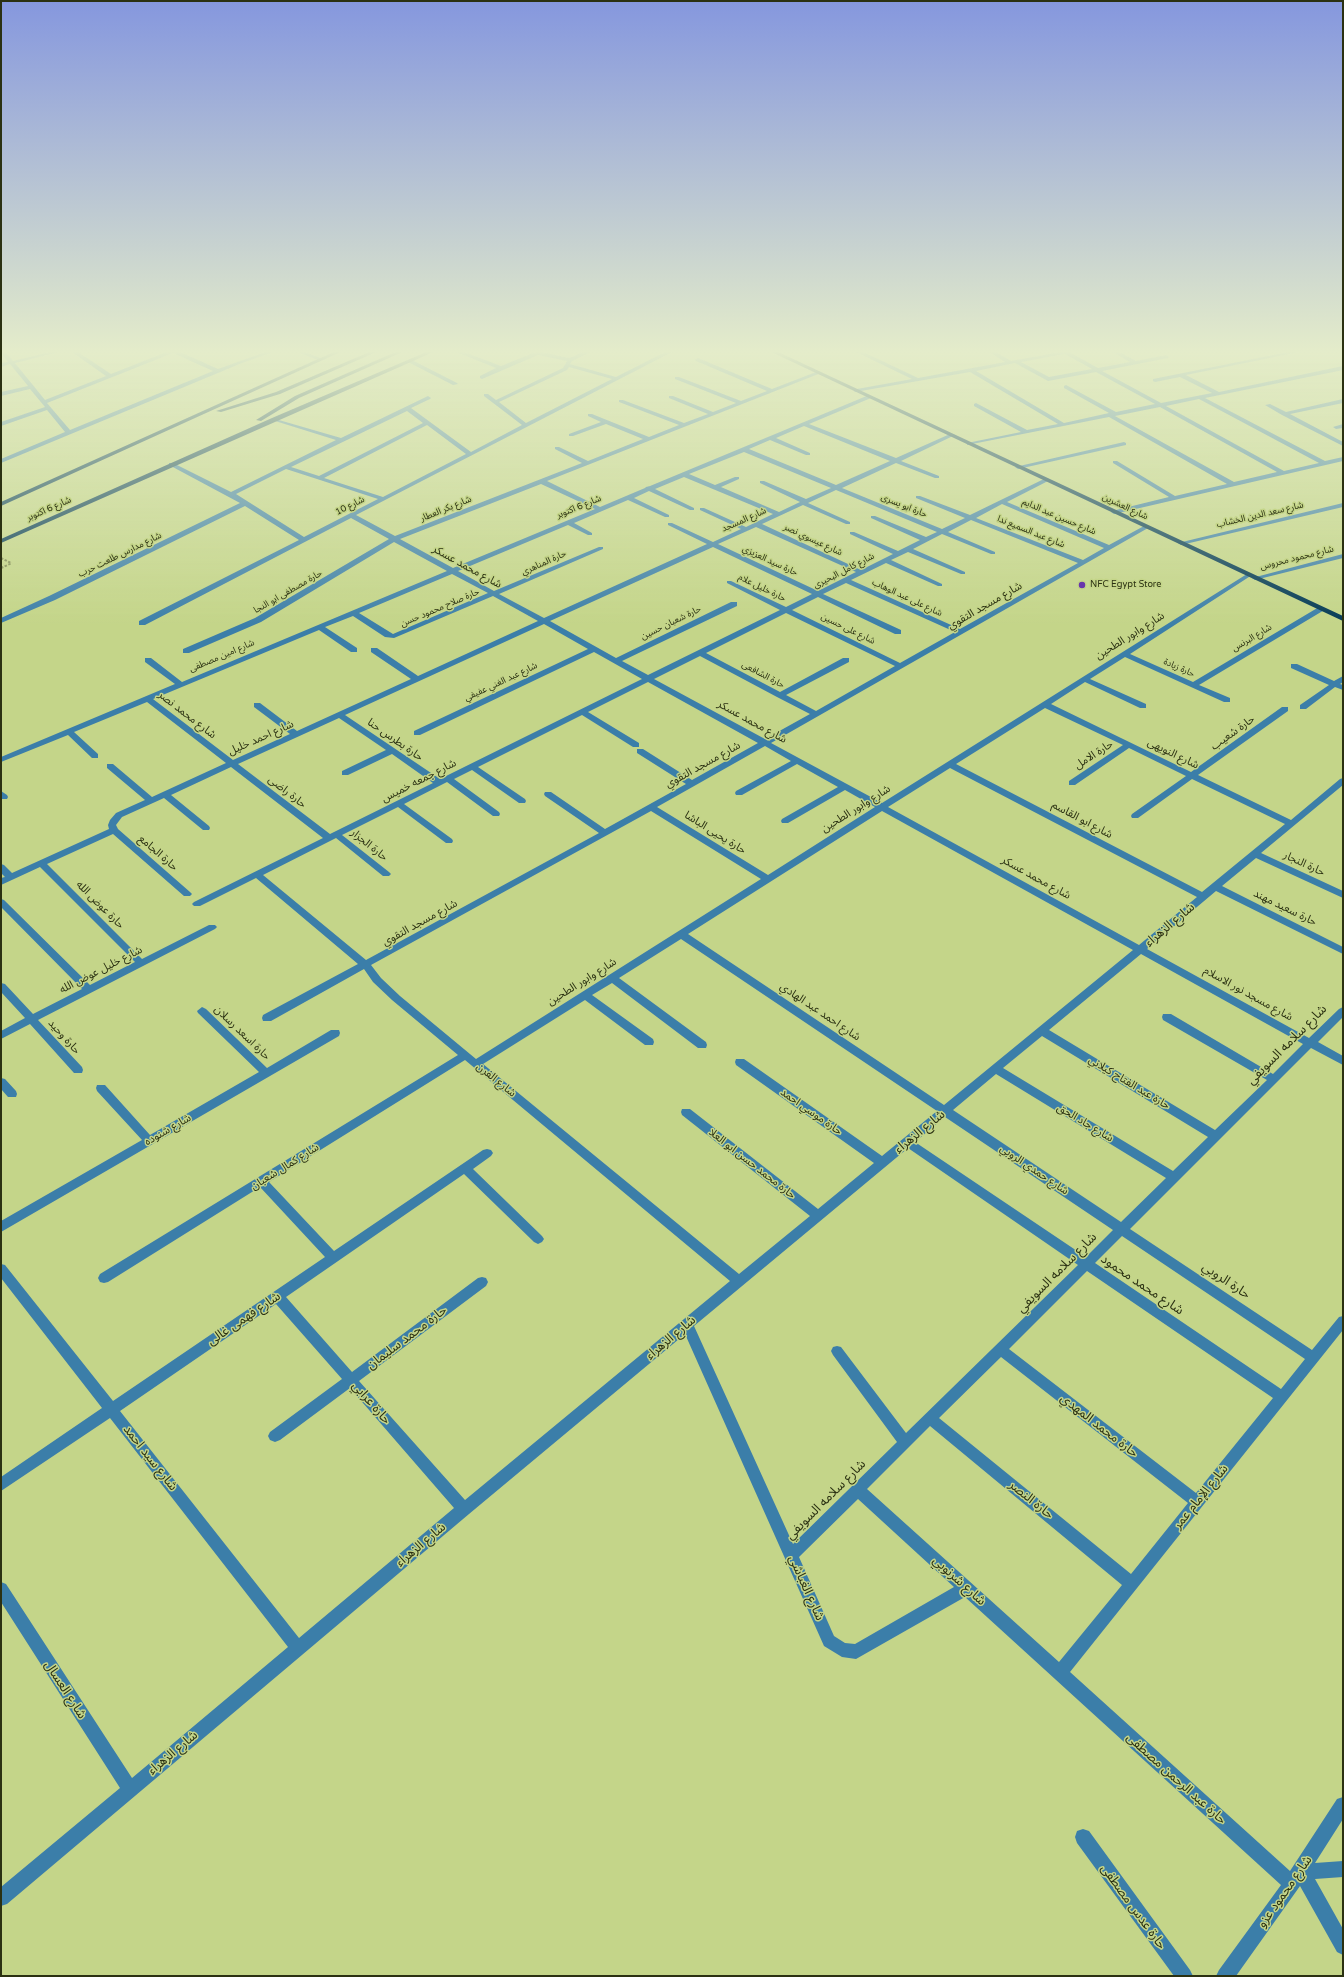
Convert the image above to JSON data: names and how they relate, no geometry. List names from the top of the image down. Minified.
{"streets":{"main road":["شارع 6 اكتوبر","شارع العشرين"],"street":["شارع 10","حارة ابو يسرى","شارع بكر العطار","شارع سعد الدين الخشاب","شارع حسين عبد الدايم","شارع المسجد","شارع عبد السميع ندا","شارع عيسوي نصر","شارع مدارس طلعت حرب","شارع محمود محروس","حارة سيد العزيزي","حارة المناهري","شارع محمد عسكر","شارع كامل البحيرى","حارة خليل علام","حارة مصطفى ابو النجا","شارع على عبد الوهاب","شارع مسجد التقوي","حارة صلاح محمود حسن","حارة شعبان حسين","شارع على حسين","شارع وابور الطحين","شارع البرنس","شارع امين مصطفى","حارة زيادة","حارة الشافعى","شارع عبد الغني عفيفي","شارع محمد نصر","حارة شعيب","شارع احمد خليل","حارة بطرس حنا","شارع النويهى","حارة الامل","شارع جمعه خميس","حارة راضى","شارع ابو القاسم","حارة يحيى الباشا","حارة الجزار","حارة الجامع","حارة النجار","حارة عوض الله","حارة سعيد مهند","شارع الزهراء","شارع خليل عوض الله","شارع مسجد نور الاسلام","شارع احمد عبد الهادي","حارة اسعد رسلان","حارة وحيد","شارع سلامه السويفي","شارع الفرن","حارة عبد الفتاح كيلاني","حارة موسي احمد","شارع جاد الحق","شارع شنوده","حارة محمد حسن ابو العلا","شارع كمال شعبان","شارع حمدي الروبي","حارة الروبي","شارع محمد محمود","شارع فهمى غالى","حارة محمد سليمان","حارة عرابي","حارة محمد المهدي","شارع سيد احمد","شارع الإمام عمر","حارة النصر","شارع شرنوبي","شارع الغباشي","شارع العسال","حارة عبد الرحمن مصطفى","شارع محمود عزو","حارة عدس مصطفى"]},"crossings":[["شارع 10","شارع محمد عسكر"],["حارة ابو يسرى","شارع 6 اكتوبر"],["حارة ابو يسرى","شارع المسجد"],["حارة ابو يسرى","شارع كامل البحيرى"],["شارع 6 اكتوبر","شارع محمد عسكر"],["شارع 6 اكتوبر","شارع امين مصطفى"],["شارع العشرين","شارع سعد الدين الخشاب"],["شارع العشرين","شارع محمود محروس"],["شارع العشرين","شارع كامل البحيرى"],["شارع العشرين","شارع مسجد التقوي"],["شارع العشرين","شارع وابور الطحين"],["شارع العشرين","شارع البرنس"],["شارع بكر العطار","شارع محمد عسكر"],["شارع بكر العطار","حارة مصطفى ابو النجا"],["شارع حسين عبد الدايم","شارع كامل البحيرى"],["شارع حسين عبد الدايم","شارع مسجد التقوي"],["شارع المسجد","شارع عيسوي نصر"],["شارع المسجد","حارة سيد العزيزي"],["شارع المسجد","شارع محمد عسكر"],["شارع المسجد","شارع احمد خليل"],["شارع عبد السميع ندا","شارع كامل البحيرى"],["شارع عبد السميع ندا","شارع مسجد التقوي"],["شارع عيسوي نصر","شارع كامل البحيرى"],["شارع محمود محروس","شارع وابور الطحين"],["حارة سيد العزيزي","شارع كامل البحيرى"],["حارة المناهري","شارع محمد عسكر"],["حارة المناهري","حارة صلاح محمود حسن"],["شارع محمد عسكر","شارع كامل البحيرى"],["شارع محمد عسكر","حارة مصطفى ابو النجا"],["شارع محمد عسكر","شارع مسجد التقوي"],["شارع محمد عسكر","حارة صلاح محمود حسن"],["شارع محمد عسكر","حارة شعبان حسين"],["شارع محمد عسكر","شارع وابور الطحين"],["شارع محمد عسكر","شارع امين مصطفى"],["شارع محمد عسكر","شارع عبد الغني عفيفي"],["شارع محمد عسكر","شارع احمد خليل"],["شارع محمد عسكر","شارع جمعه خميس"],["شارع محمد عسكر","شارع الزهراء"],["شارع محمد عسكر","شارع مسجد نور الاسلام"],["شارع كامل البحيرى","حارة خليل علام"],["شارع كامل البحيرى","شارع على عبد الوهاب"],["شارع كامل البحيرى","شارع على حسين"],["شارع كامل البحيرى","حارة الشافعى"],["شارع كامل البحيرى","شارع جمعه خميس"],["حارة خليل علام","شارع على حسين"],["شارع على عبد الوهاب","شارع مسجد التقوي"],["شارع مسجد التقوي","شارع على حسين"],["شارع مسجد التقوي","حارة الشافعى"],["شارع مسجد التقوي","حارة يحيى الباشا"],["شارع مسجد التقوي","شارع الفرن"],["حارة صلاح محمود حسن","شارع امين مصطفى"],["شارع وابور الطحين","حارة زيادة"],["شارع وابور الطحين","شارع النويهى"],["شارع وابور الطحين","شارع ابو القاسم"],["شارع وابور الطحين","حارة يحيى الباشا"],["شارع وابور الطحين","شارع احمد عبد الهادي"],["شارع وابور الطحين","شارع الفرن"],["شارع البرنس","حارة زيادة"],["شارع امين مصطفى","شارع محمد نصر"],["شارع محمد نصر","شارع احمد خليل"],["شارع محمد نصر","حارة راضى"],["حارة شعيب","شارع النويهى"],["شارع احمد خليل","حارة بطرس حنا"],["شارع احمد خليل","حارة راضى"],["شارع احمد خليل","حارة الجامع"],["حارة بطرس حنا","شارع جمعه خميس"],["شارع النويهى","حارة الامل"],["شارع النويهى","شارع الزهراء"],["شارع جمعه خميس","حارة راضى"],["شارع جمعه خميس","حارة الجزار"],["شارع جمعه خميس","شارع الفرن"],["حارة راضى","حارة الجزار"],["شارع ابو القاسم","شارع الزهراء"],["حارة النجار","شارع الزهراء"],["حارة عوض الله","شارع خليل عوض الله"],["حارة سعيد مهند","شارع الزهراء"],["شارع الزهراء","شارع مسجد نور الاسلام"],["شارع الزهراء","شارع احمد عبد الهادي"],["شارع الزهراء","شارع الفرن"],["شارع الزهراء","حارة عبد الفتاح كيلاني"],["شارع الزهراء","حارة موسي احمد"],["شارع الزهراء","شارع جاد الحق"],["شارع الزهراء","حارة محمد حسن ابو العلا"],["شارع الزهراء","شارع حمدي الروبي"],["شارع الزهراء","شارع محمد محمود"],["شارع الزهراء","حارة عرابي"],["شارع الزهراء","شارع سيد احمد"],["شارع الزهراء","شارع الغباشي"],["شارع الزهراء","شارع العسال"],["شارع خليل عوض الله","حارة وحيد"],["شارع مسجد نور الاسلام","شارع سلامه السويفي"],["شارع احمد عبد الهادي","شارع حمدي الروبي"],["حارة اسعد رسلان","شارع شنوده"],["شارع سلامه السويفي","حارة عبد الفتاح كيلاني"],["شارع سلامه السويفي","شارع جاد الحق"],["شارع سلامه السويفي","شارع حمدي الروبي"],["شارع سلامه السويفي","حارة الروبي"],["شارع سلامه السويفي","شارع محمد محمود"],["شارع سلامه السويفي","حارة محمد المهدي"],["شارع سلامه السويفي","حارة النصر"],["شارع سلامه السويفي","شارع شرنوبي"],["شارع سلامه السويفي","شارع الغباشي"],["شارع الفرن","شارع كمال شعبان"],["شارع حمدي الروبي","حارة الروبي"],["حارة الروبي","شارع الإمام عمر"],["شارع محمد محمود","شارع الإمام عمر"],["شارع فهمى غالى","حارة عرابي"],["شارع فهمى غالى","شارع سيد احمد"],["حارة محمد سليمان","حارة عرابي"],["حارة محمد المهدي","شارع الإمام عمر"],["شارع الإمام عمر","حارة النصر"],["شارع الإمام عمر","شارع شرنوبي"],["شارع الإمام عمر","حارة عبد الرحمن مصطفى"],["شارع شرنوبي","شارع الغباشي"],["شارع شرنوبي","حارة عبد الرحمن مصطفى"],["حارة عبد الرحمن مصطفى","شارع محمود عزو"]],"places":["NFC Egypt Store"]}
